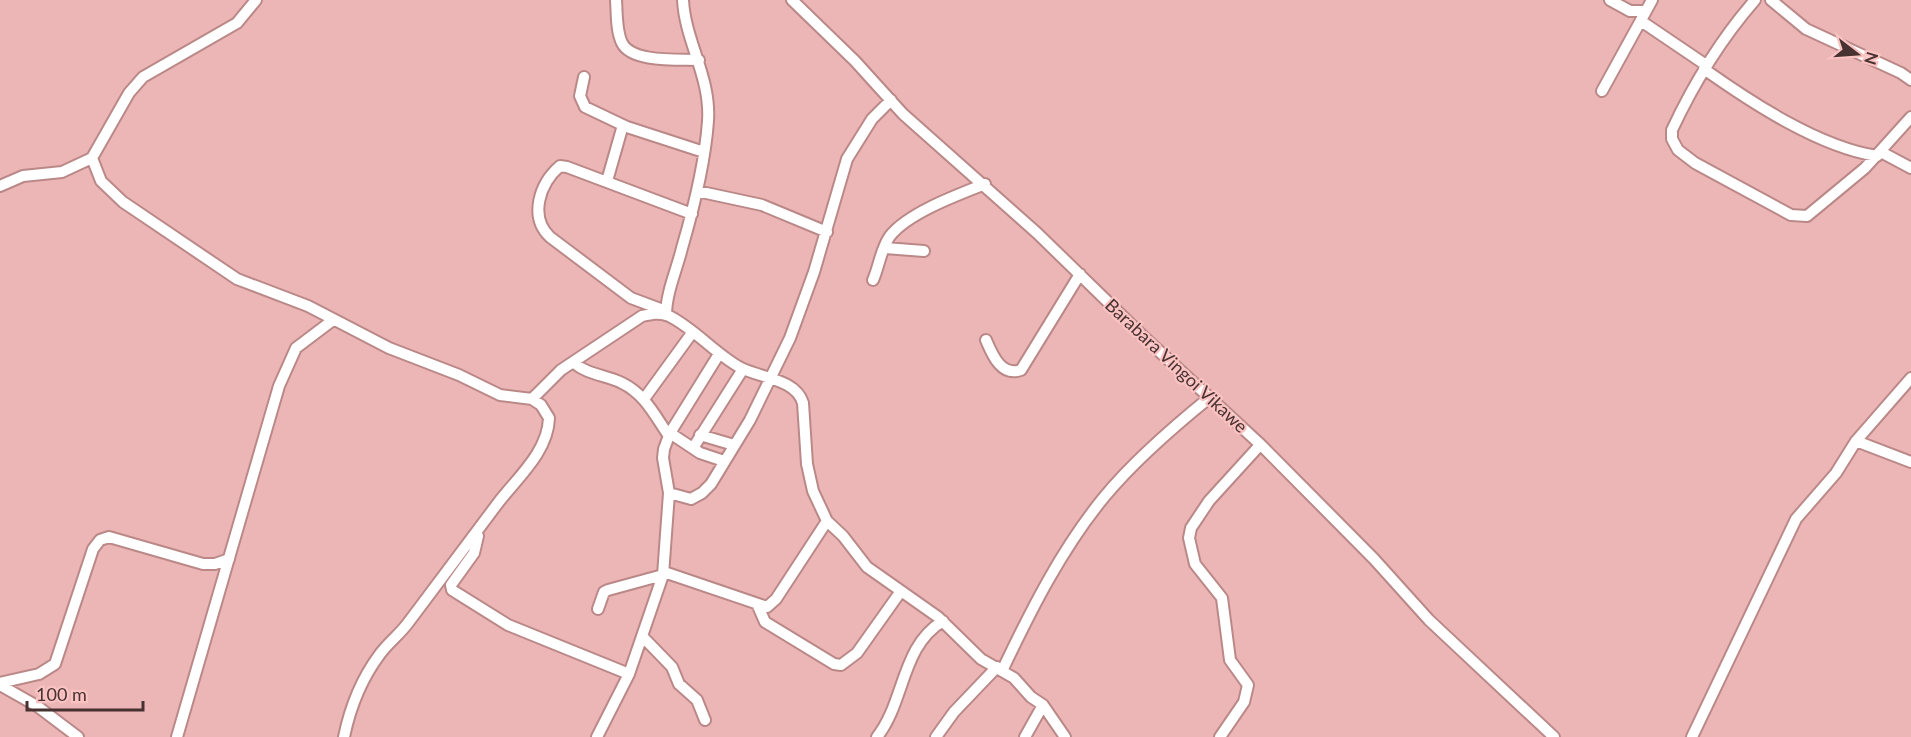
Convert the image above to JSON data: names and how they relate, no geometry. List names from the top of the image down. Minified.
{"streets":{"street":["Barabara Vingoi Vikawe"]},"scale_bar":"100 m","north":"right"}
